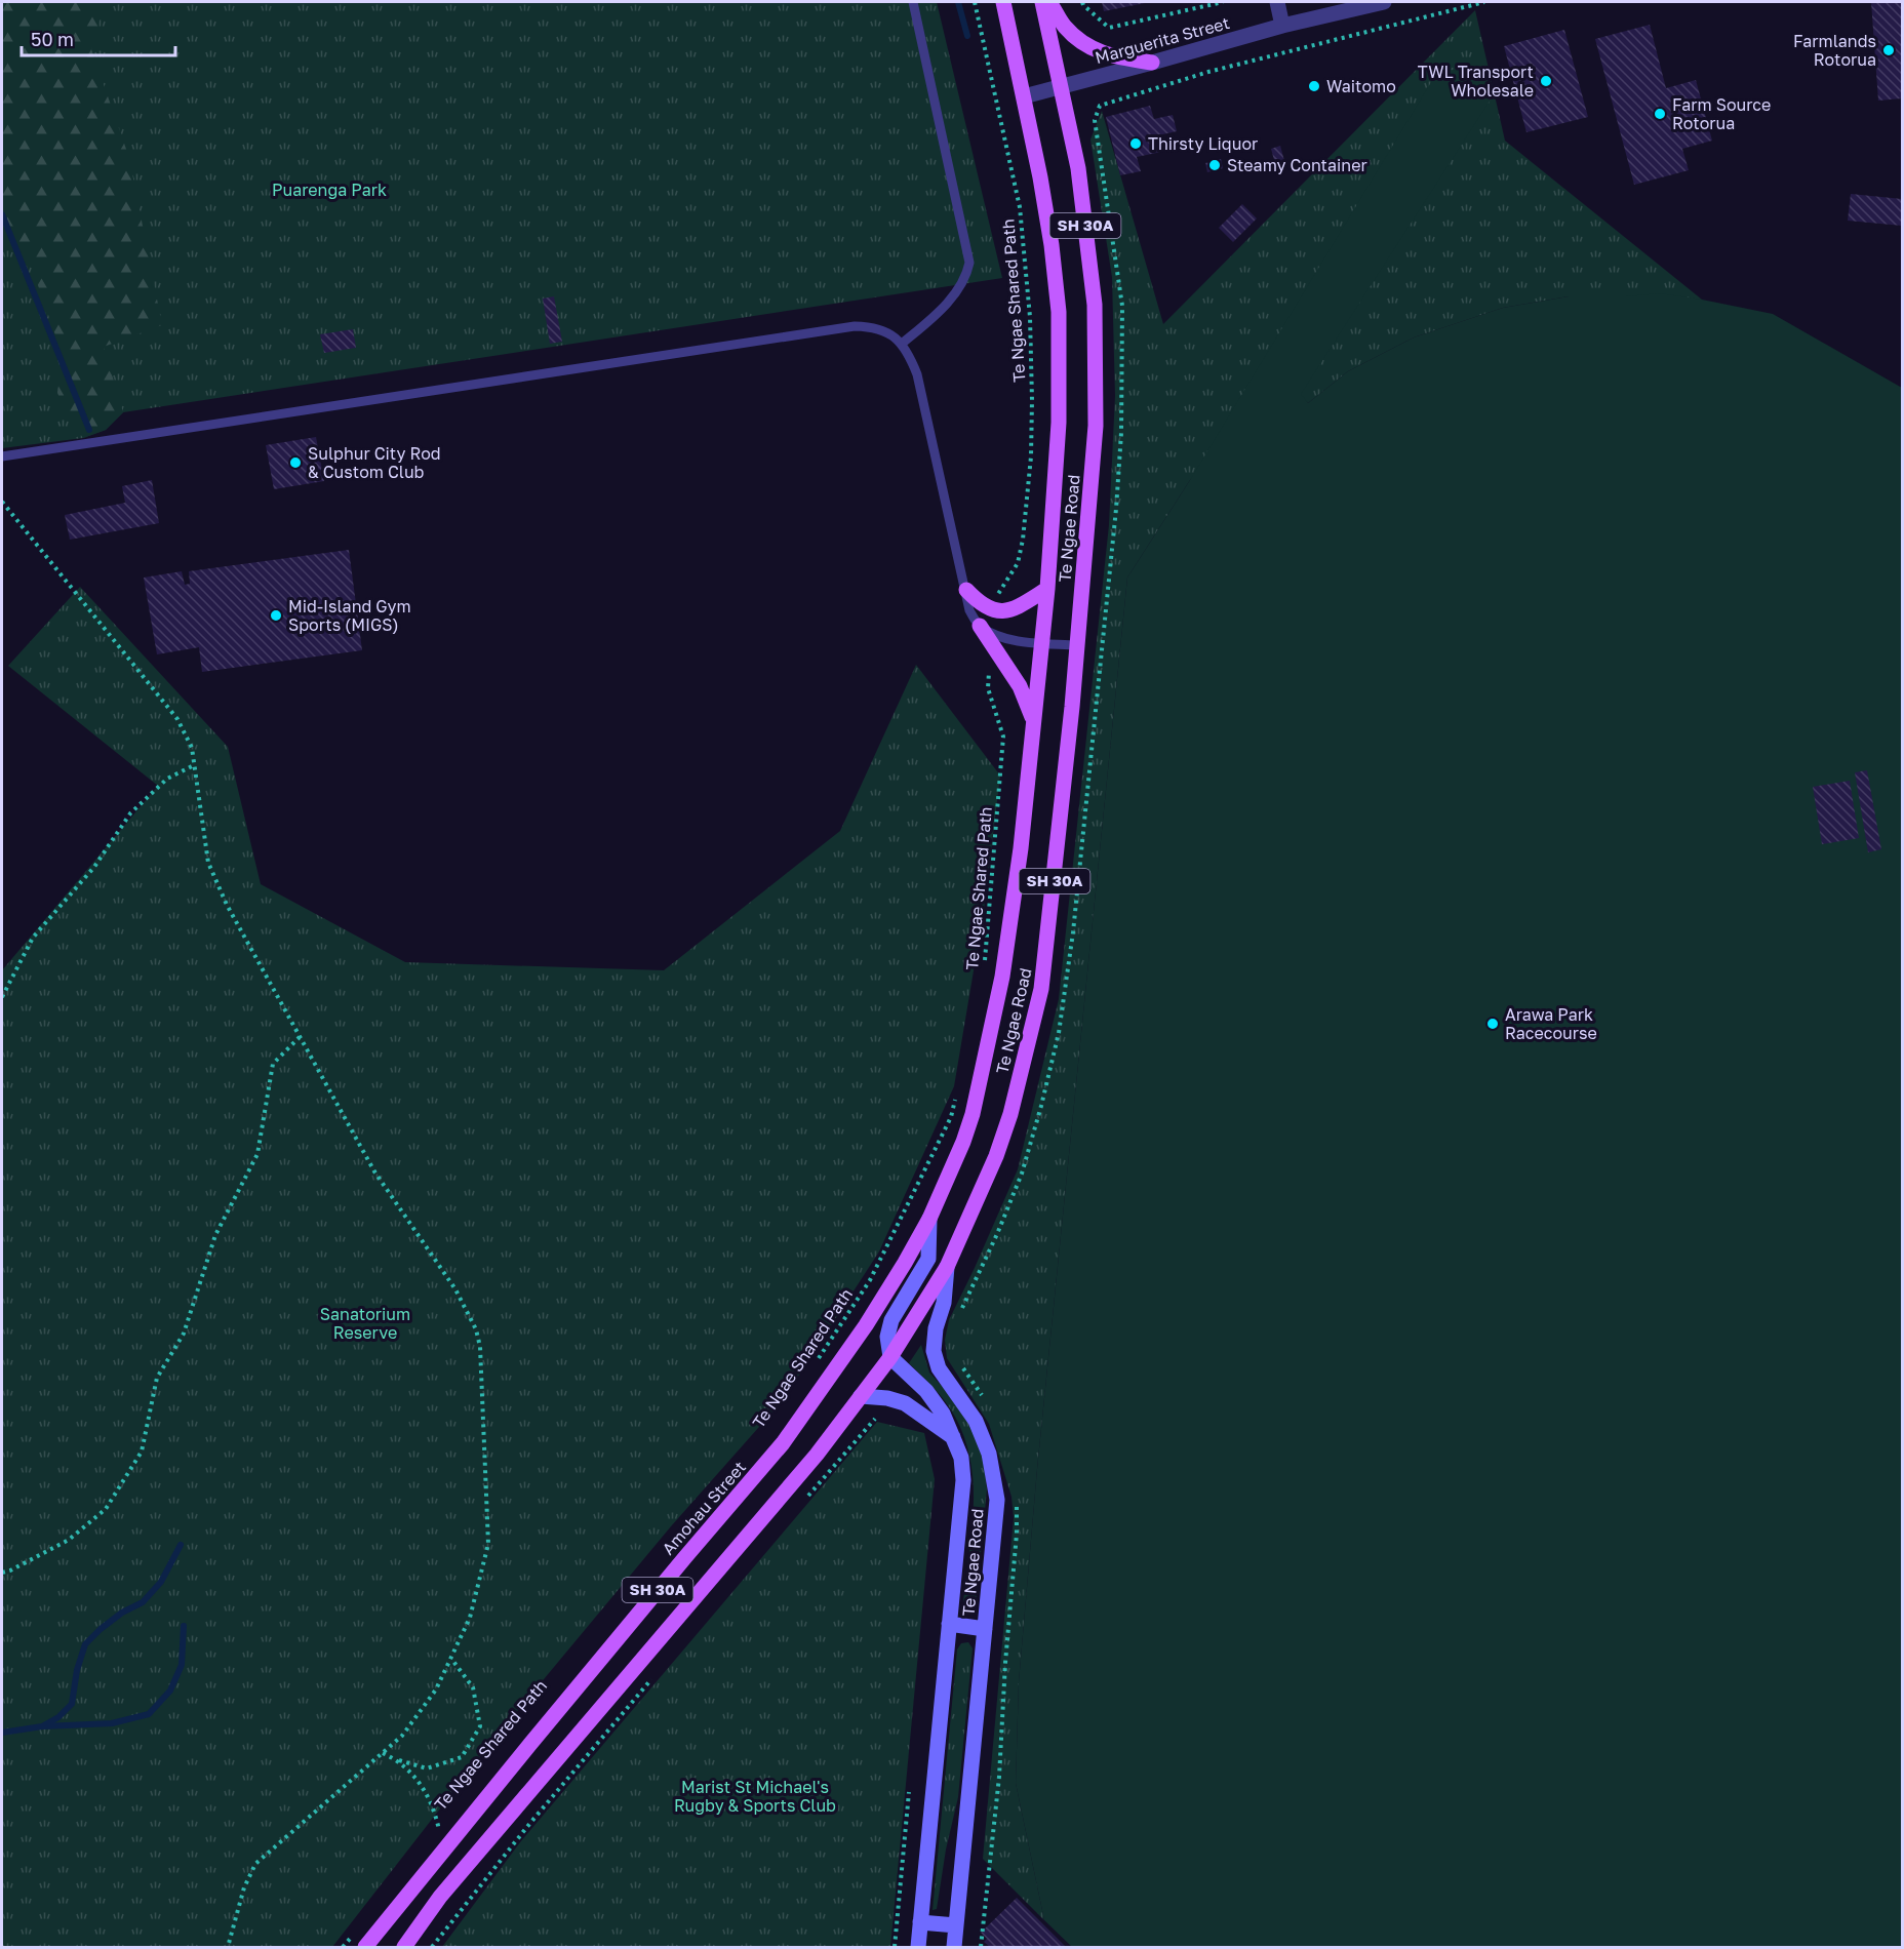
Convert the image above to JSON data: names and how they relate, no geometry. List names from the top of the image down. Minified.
{"streets":{"main road":["SH 30A","Te Ngae Road","Amohau Street"],"street":["Marguerita Street"],"path":["Te Ngae Shared Path"]},"crossings":[["Marguerita Street","Te Ngae Road"],["SH 30A","Te Ngae Road"],["Te Ngae Road","Amohau Street"]],"parks":["Puarenga Park","Sanatorium Reserve","Marist St Michael's Rugby & Sports Club"],"places":["Farmlands Rotorua","TWL Transport Wholesale","Waitomo","Farm Source Rotorua","Thirsty Liquor","Steamy Container","Sulphur City Rod & Custom Club","Mid-Island Gym Sports (MIGS)","Arawa Park Racecourse"],"scale_bar":"50 m"}
